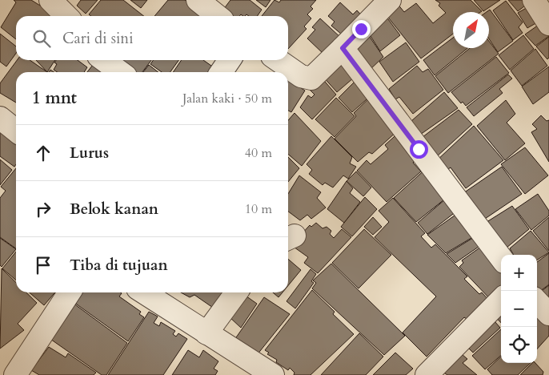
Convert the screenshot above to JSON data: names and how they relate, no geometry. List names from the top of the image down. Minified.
{"north":"top right","page":{"search":"Cari di sini","heading":["1 mnt","Jalan kaki · 50 m"],"list":[["Lurus","40 m"],["Belok kanan","10 m"],"Tiba di tujuan"],"map_buttons":["+","−"]}}
